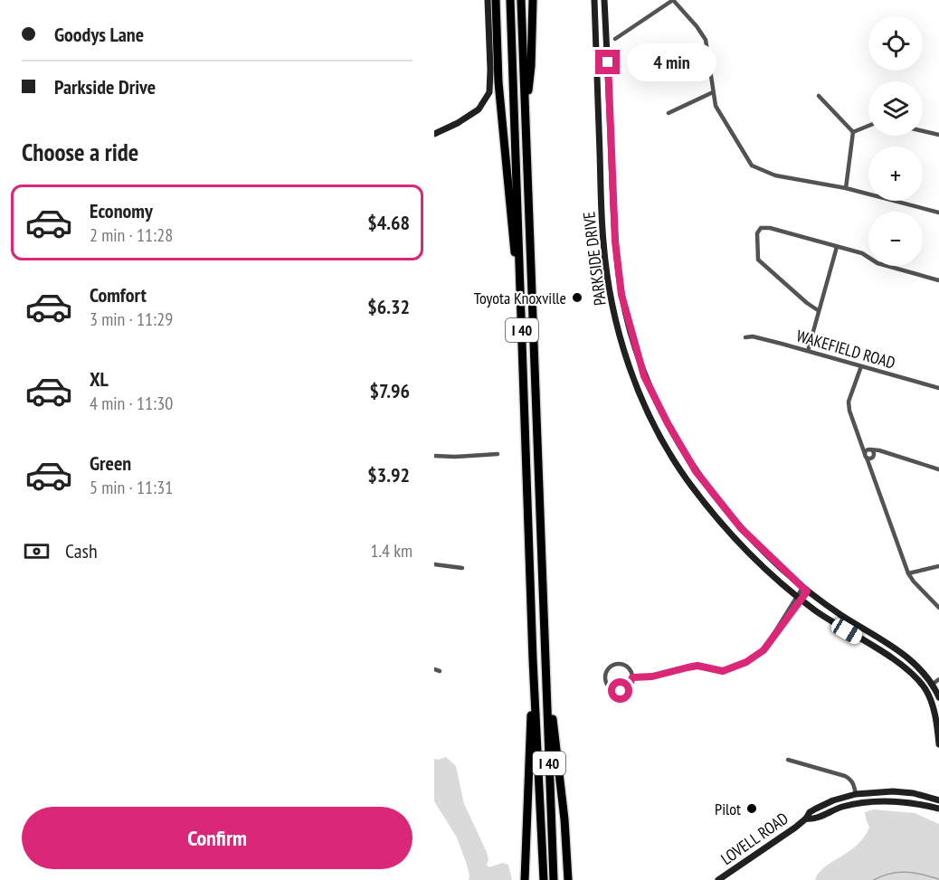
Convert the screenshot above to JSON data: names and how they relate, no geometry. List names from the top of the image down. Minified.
{"streets":{"highway":["I 40"],"street":["PARKSIDE DRIVE","WAKEFIELD ROAD","LOVELL ROAD"]},"places":["Toyota Knoxville","Pilot"],"page":{"banner":["Goodys Lane","Parkside Drive"],"map_buttons":["+","−"],"bubble":"4 min","heading":"Choose a ride","list":[{"name":"Economy","note":"2 min · 11:28","value":"$4.68"},{"name":"Comfort","note":"3 min · 11:29","value":"$6.32"},{"name":"XL","note":"4 min · 11:30","value":"$7.96"},{"name":"Green","note":"5 min · 11:31","value":"$3.92"}],"pay":["Cash","1.4 km"],"buttons":"Confirm"}}
